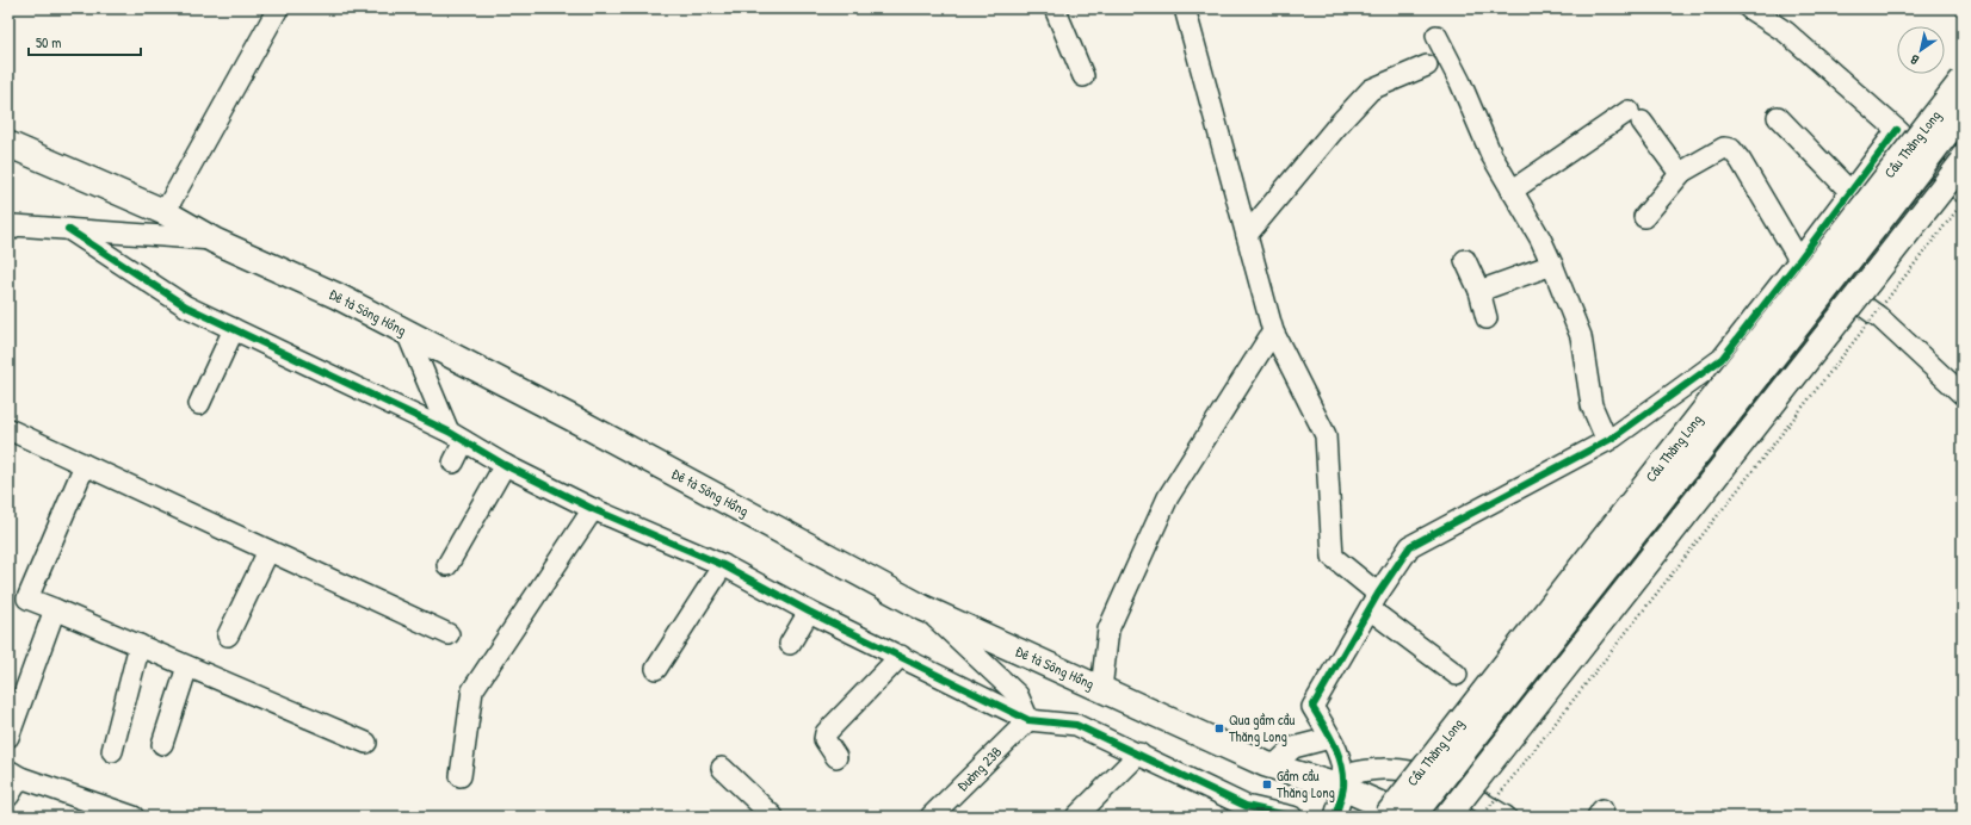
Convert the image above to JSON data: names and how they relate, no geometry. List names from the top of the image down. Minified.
{"streets":{"highway":["Cầu Thăng Long"],"main road":["Đê tả Sông Hồng"],"street":["Đường 23B"]},"places":{"transit":["Qua gầm cầu Thăng Long","Gầm cầu Thăng Long"]},"scale_bar":"50 m","north":"bottom left"}
